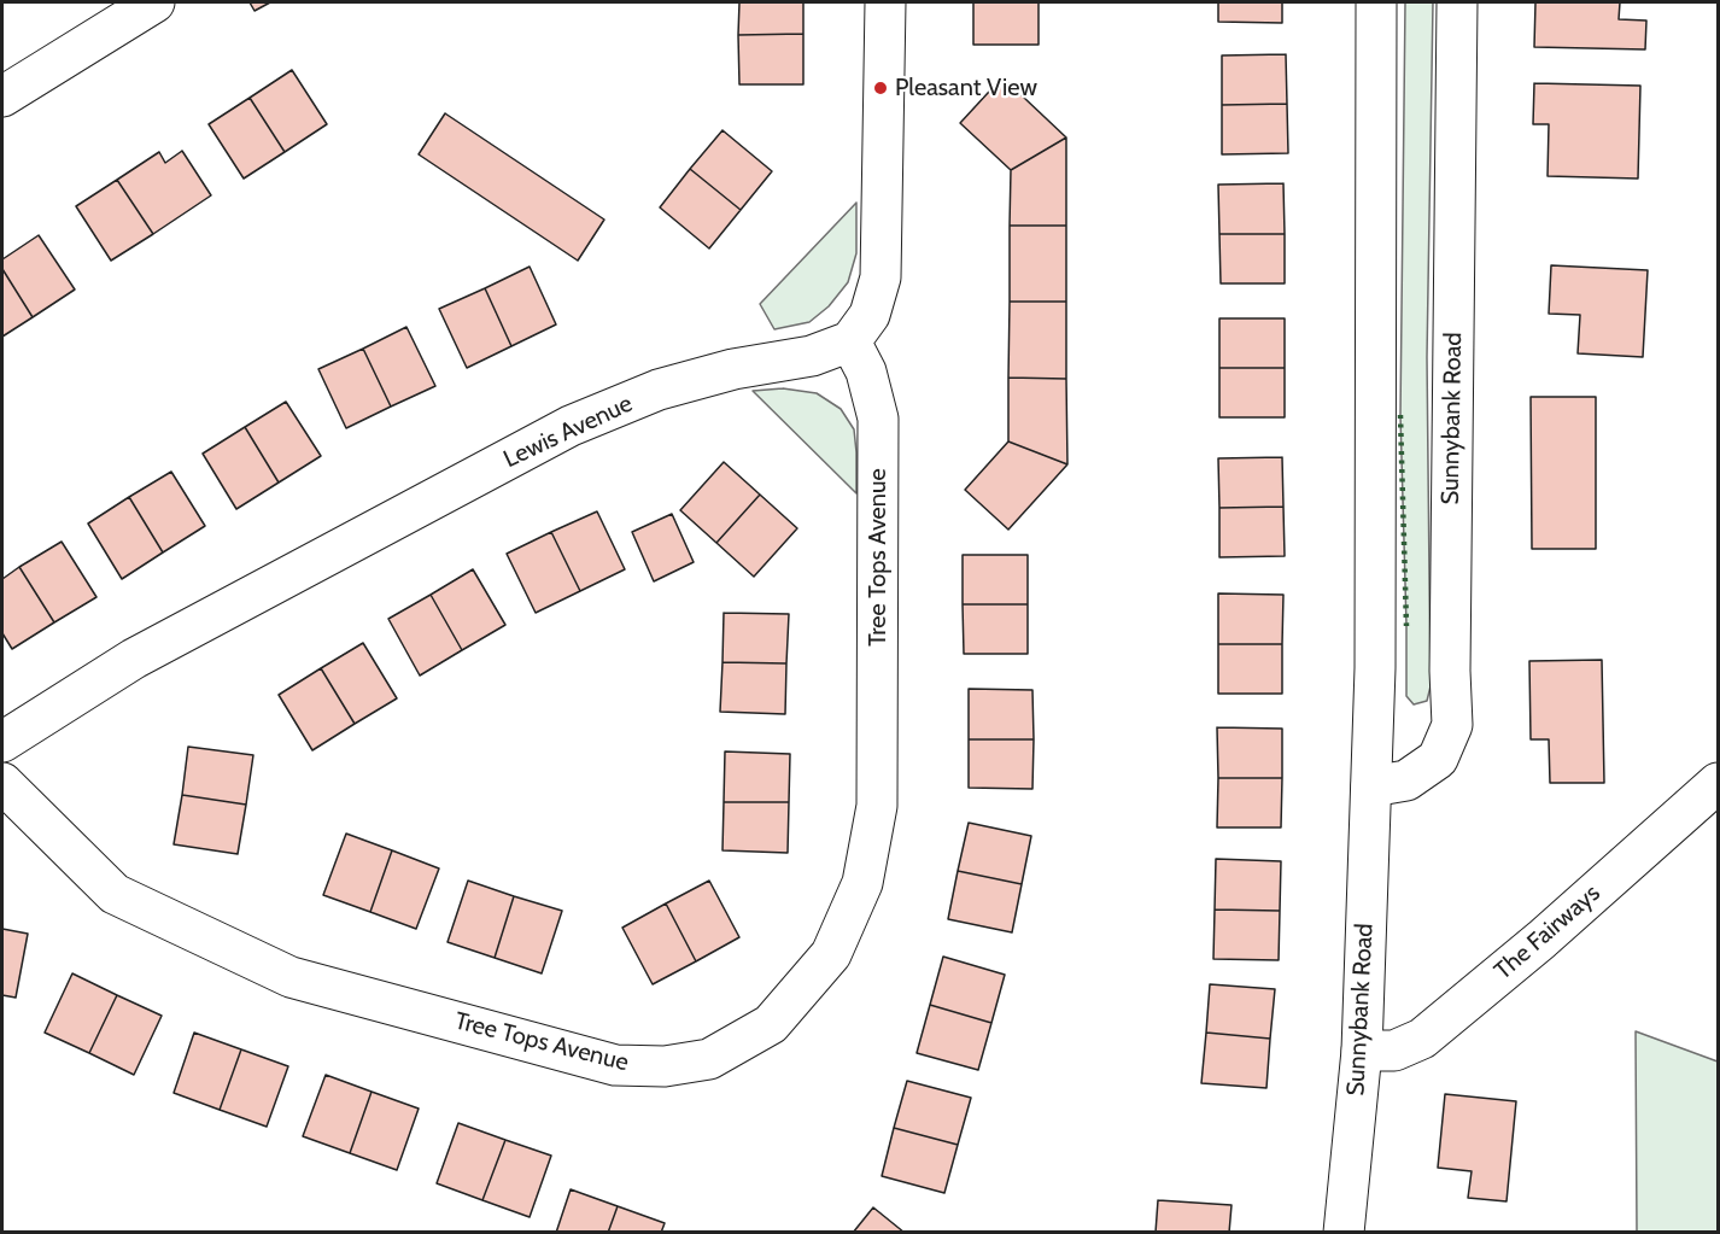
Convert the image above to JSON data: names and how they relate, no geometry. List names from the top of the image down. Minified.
{"streets":{"street":["Sunnybank Road","Lewis Avenue","Tree Tops Avenue","The Fairways"]},"crossings":[["Sunnybank Road","The Fairways"],["Lewis Avenue","Tree Tops Avenue"]],"places":["Pleasant View"]}
